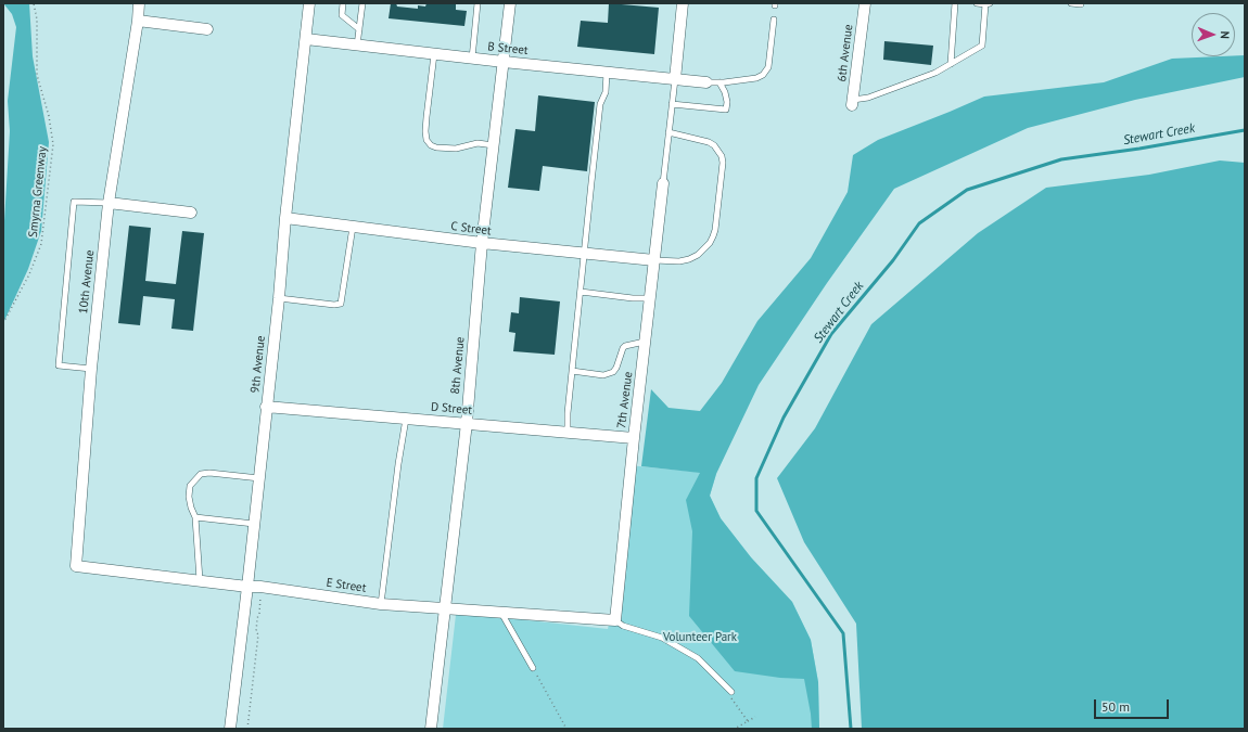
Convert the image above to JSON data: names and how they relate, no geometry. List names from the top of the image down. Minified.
{"streets":{"street":["B Street","6th Avenue","C Street","10th Avenue","9th Avenue","8th Avenue","7th Avenue","D Street","E Street"],"path":["Smyrna Greenway"]},"crossings":[["B Street","9th Avenue"],["B Street","8th Avenue"],["C Street","9th Avenue"],["C Street","8th Avenue"],["C Street","7th Avenue"],["10th Avenue","E Street"],["9th Avenue","D Street"],["9th Avenue","E Street"],["8th Avenue","D Street"],["8th Avenue","E Street"],["7th Avenue","D Street"],["7th Avenue","E Street"]],"water":["Stewart Creek"],"parks":["Volunteer Park"],"scale_bar":"50 m","north":"right"}
